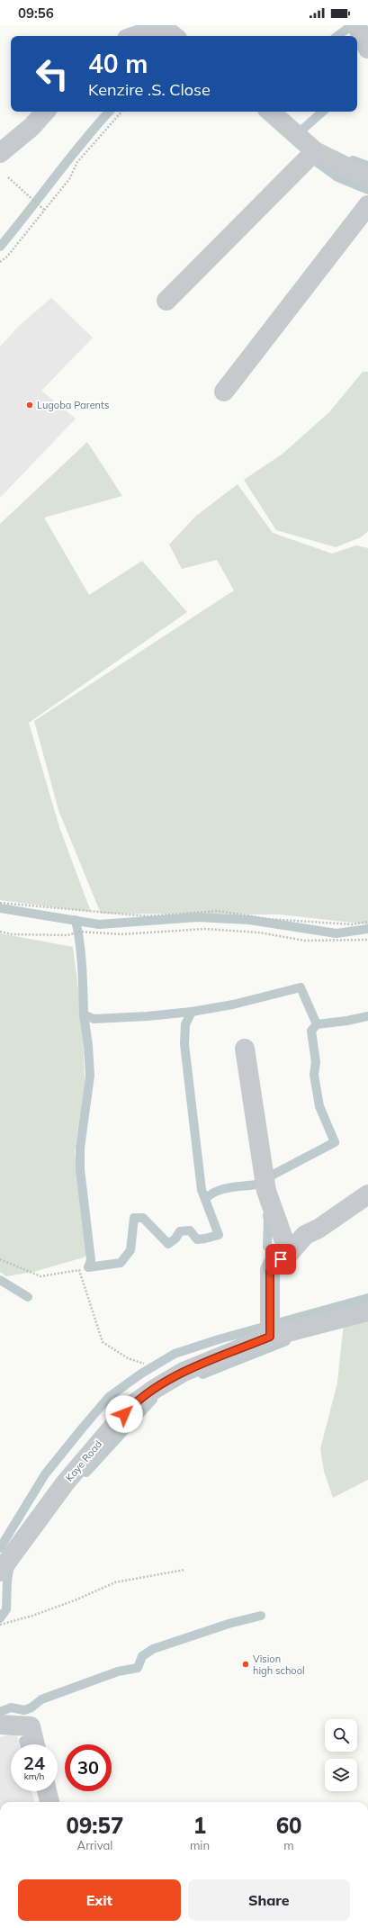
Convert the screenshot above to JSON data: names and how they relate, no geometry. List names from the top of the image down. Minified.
{"streets":{"street":["Kaye Road"]},"places":["Lugoba Parents","Vision high school"],"page":{"status":"09:56","turn":["40 m","Kenzire .S. Close"],"speed":"24 km/h","limit":"30","eta":["09:57","Arrival","1","min","60","m"],"buttons":["Exit","Share"]}}
